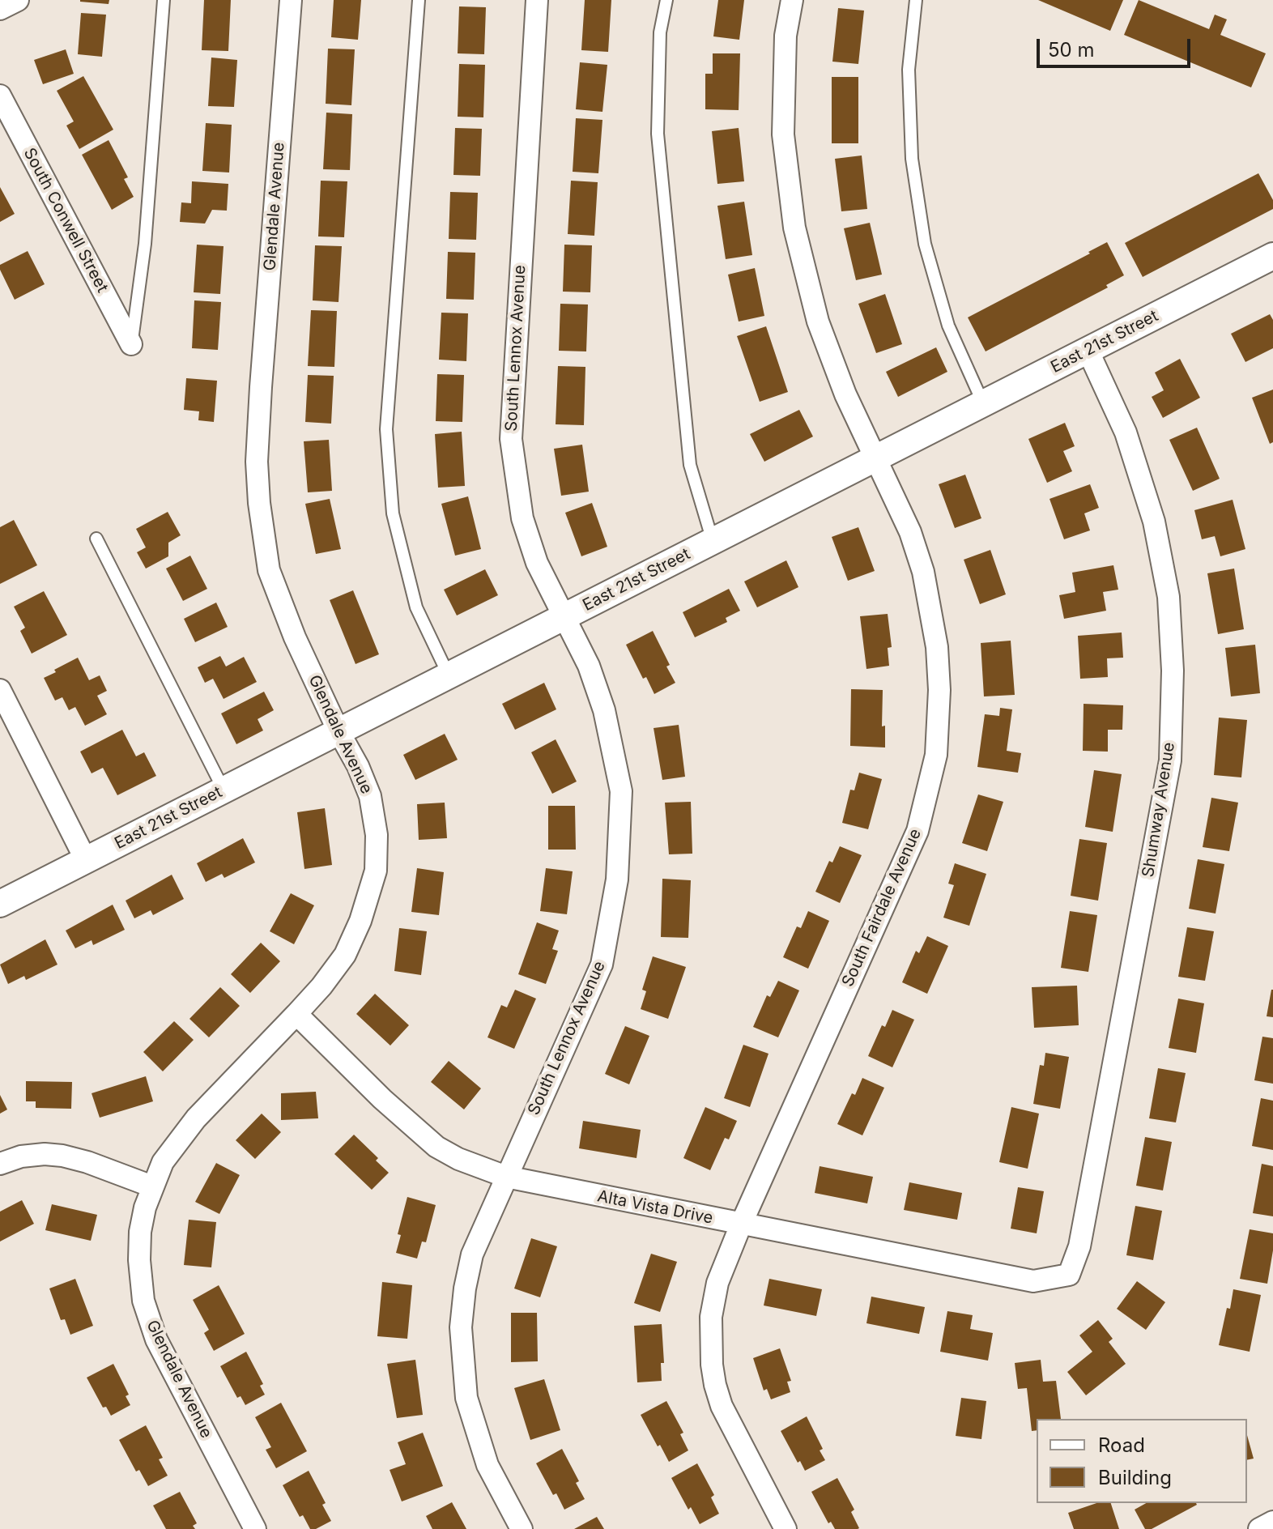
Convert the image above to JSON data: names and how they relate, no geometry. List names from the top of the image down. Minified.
{"streets":{"street":["Glendale Avenue","South Conwell Street","East 21st Street","South Lennox Avenue","Shumway Avenue","South Fairdale Avenue","Alta Vista Drive"]},"crossings":[["Glendale Avenue","East 21st Street"],["Glendale Avenue","Alta Vista Drive"],["East 21st Street","South Lennox Avenue"],["East 21st Street","Shumway Avenue"],["East 21st Street","South Fairdale Avenue"],["South Lennox Avenue","Alta Vista Drive"],["Shumway Avenue","Alta Vista Drive"],["South Fairdale Avenue","Alta Vista Drive"]],"legend":["Road","Building"],"scale_bar":"50 m"}
